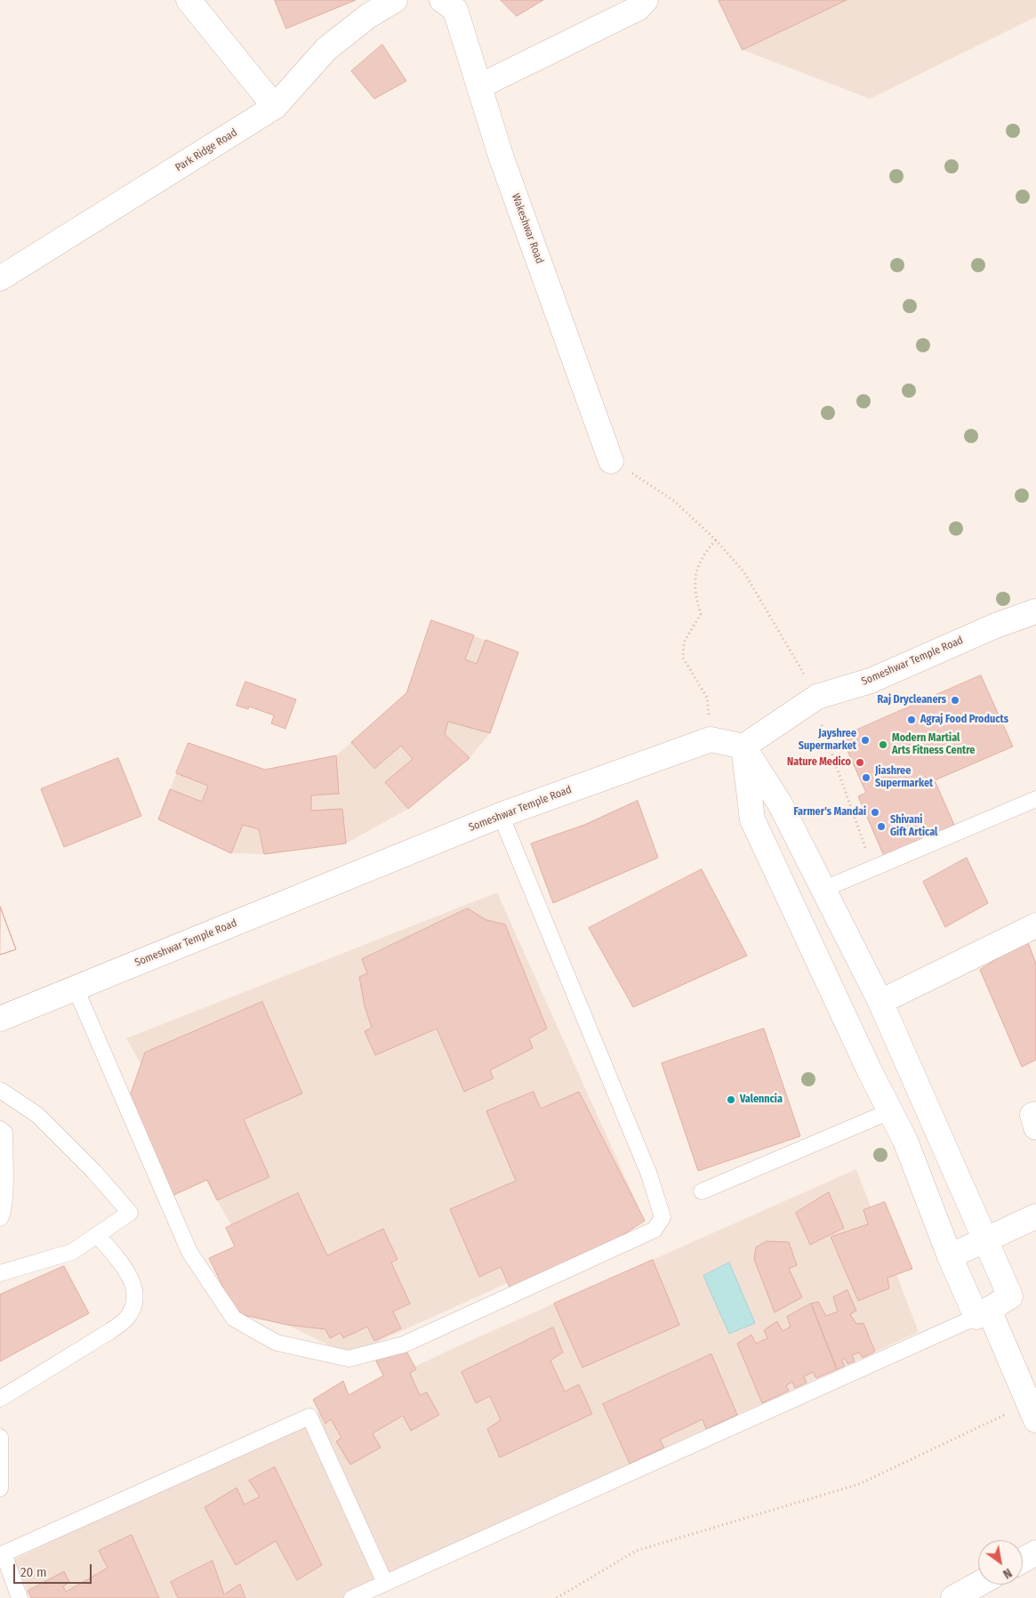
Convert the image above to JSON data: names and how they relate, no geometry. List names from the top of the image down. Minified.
{"streets":{"street":["Park Ridge Road","Wakeshwar Road","Someshwar Temple Road"]},"places":["Raj Drycleaners","Agraj Food Products","Jayshree Supermarket","Modern Martial Arts Fitness Centre","Nature Medico","Jiashree Supermarket","Farmer's Mandai","Shivani Gift Artical","Valenncia"],"scale_bar":"20 m","north":"bottom right"}
